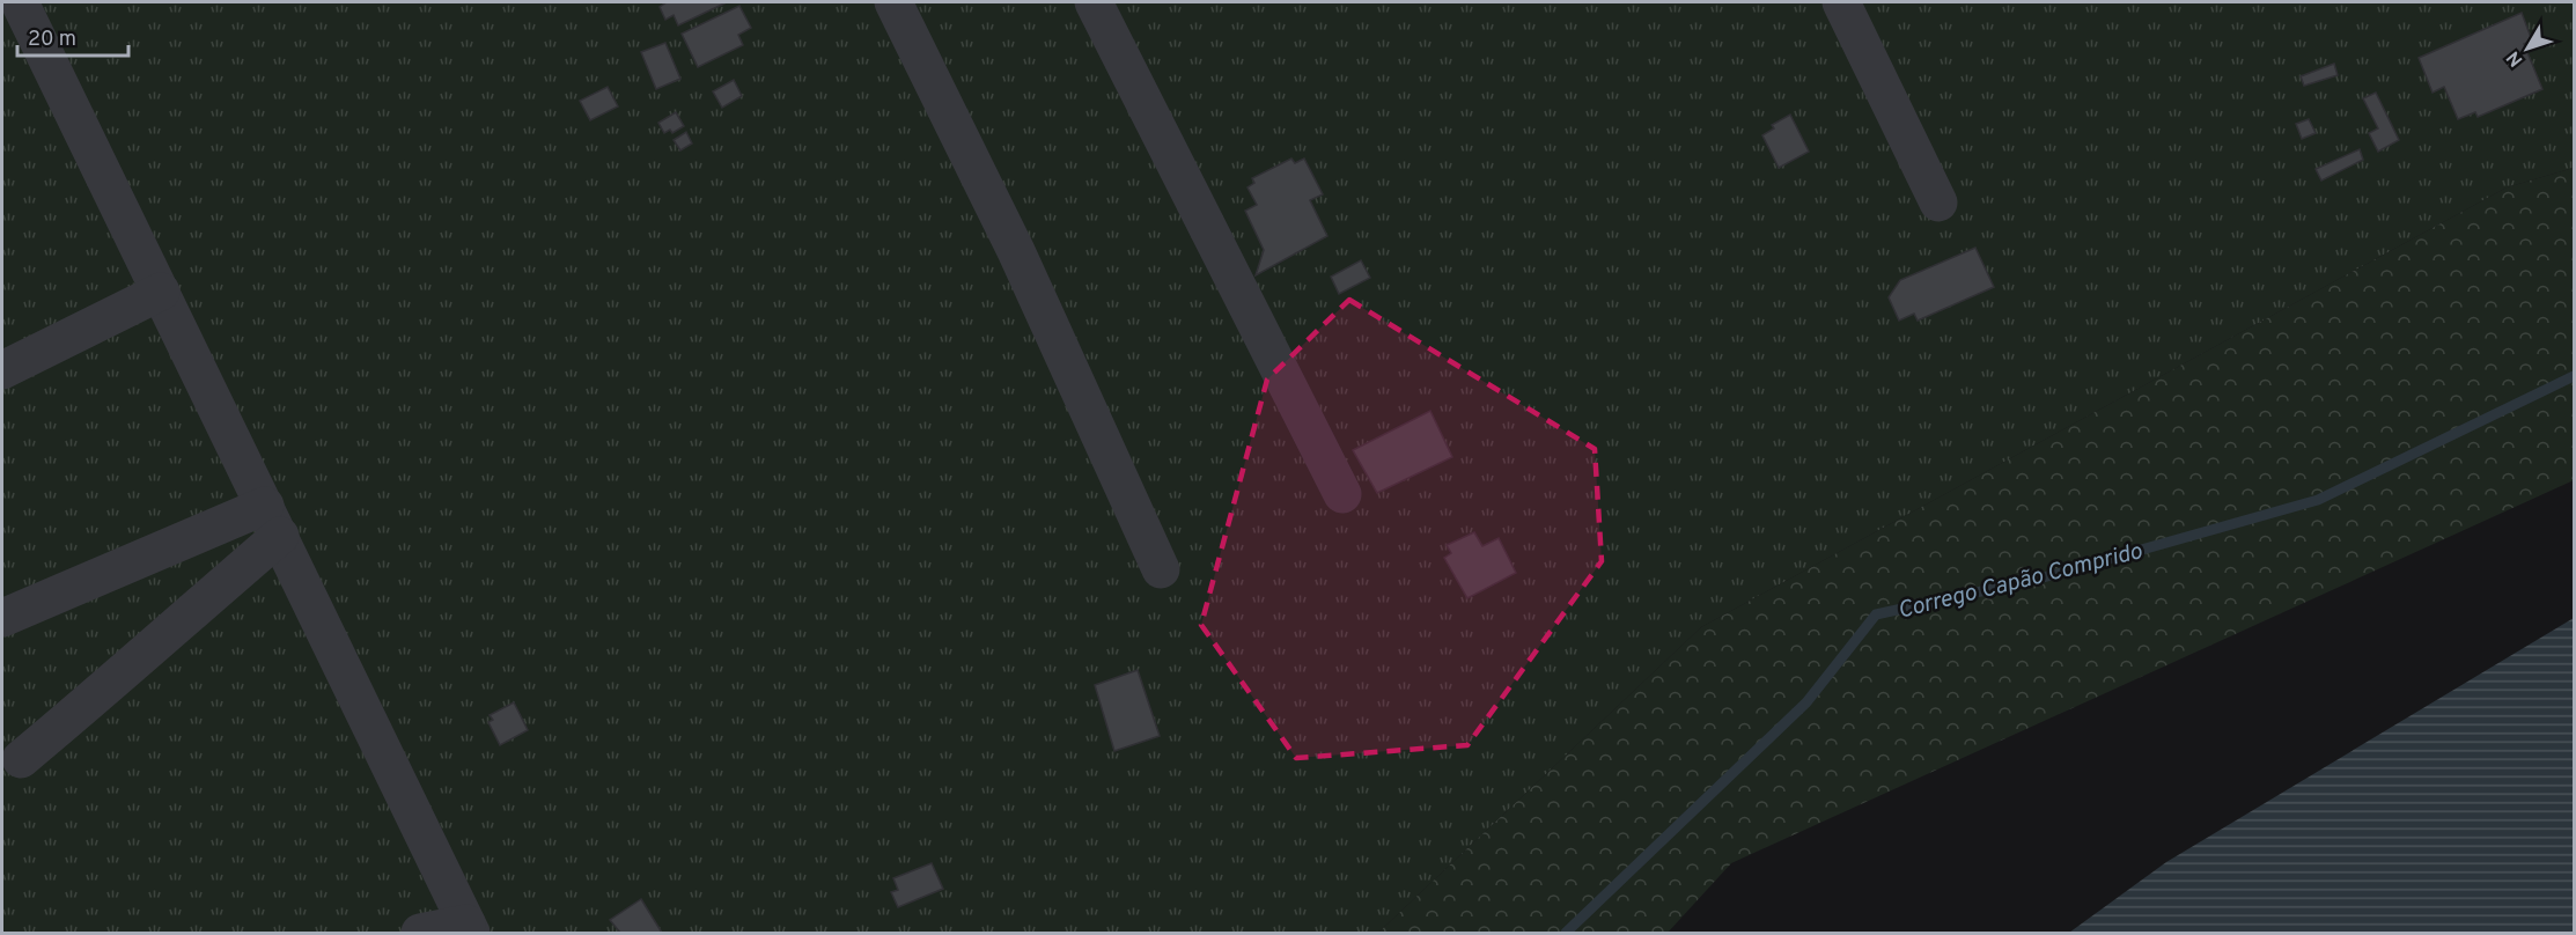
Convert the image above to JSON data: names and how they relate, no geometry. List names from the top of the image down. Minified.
{"water":["Corrego Capão Comprido"],"scale_bar":"20 m","north":"bottom left"}
